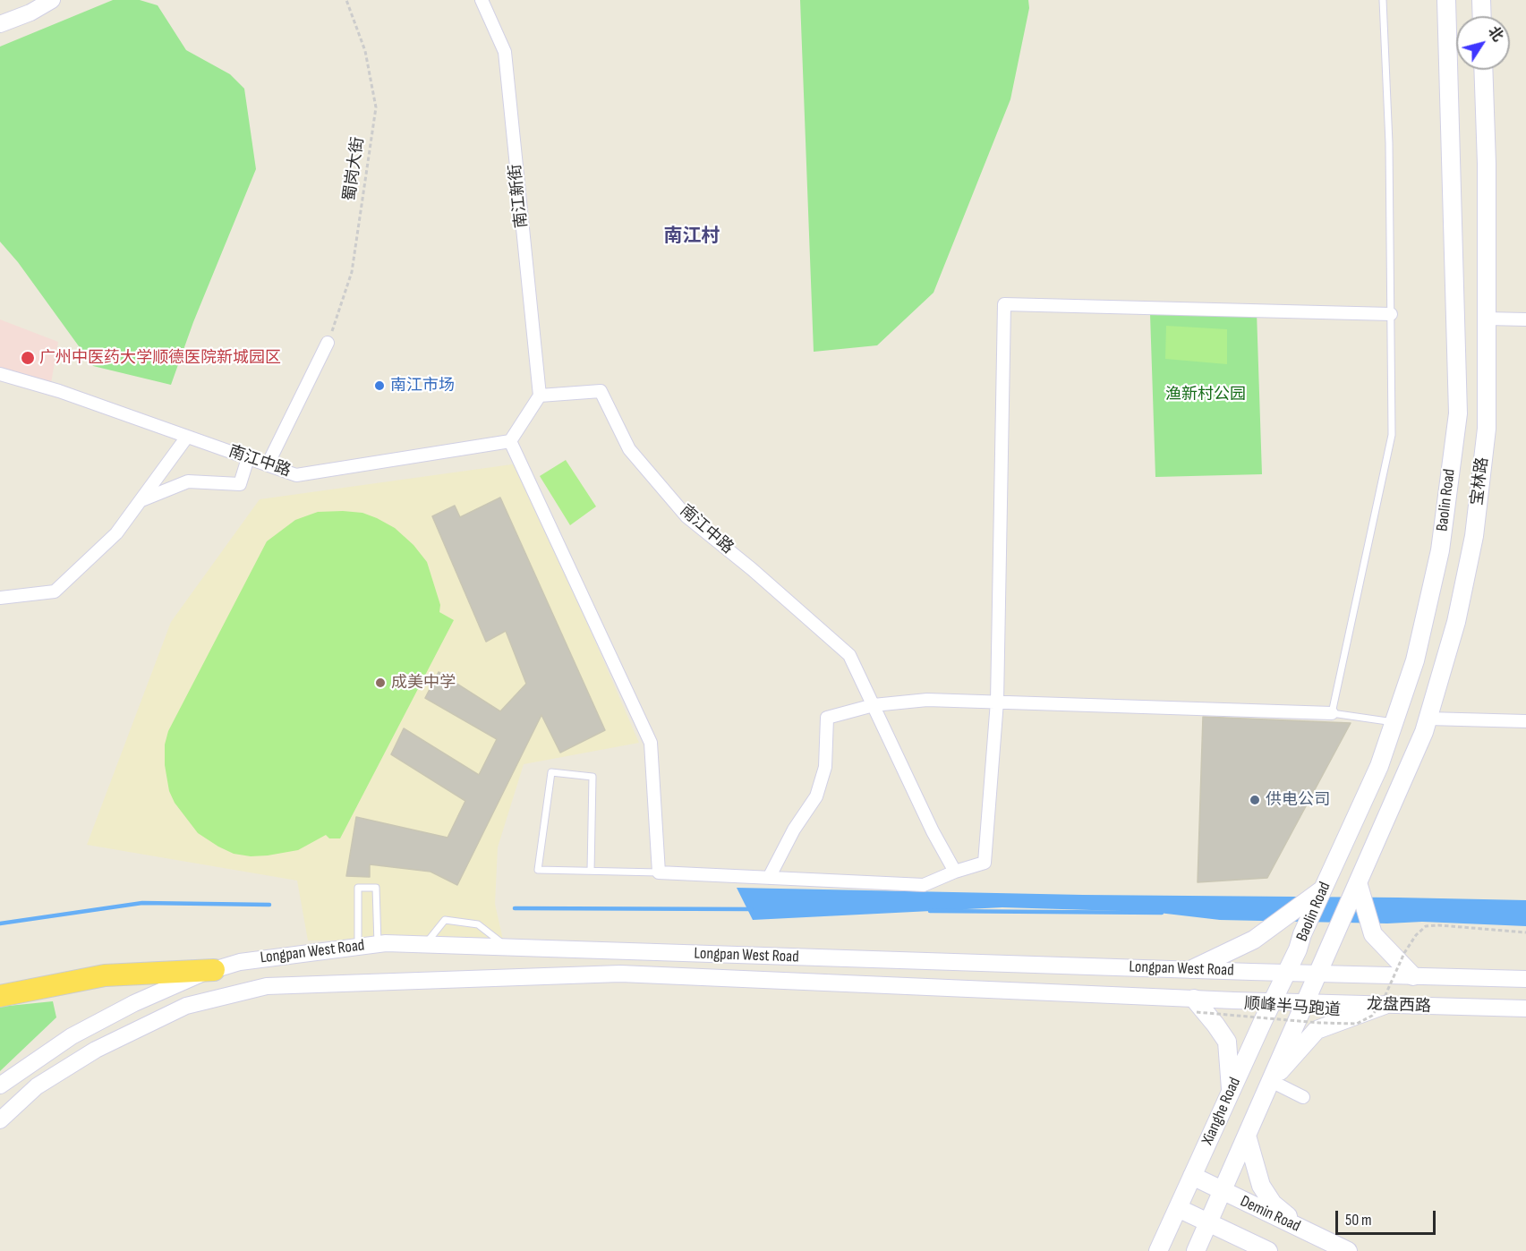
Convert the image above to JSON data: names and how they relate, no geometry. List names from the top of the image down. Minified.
{"streets":{"main road":["宝林路","Baolin Road","Xianghe Road","Demin Road"],"street":["南江新街","南江中路","Longpan West Road","龙盘西路"],"path":["蜀岗大街","顺峰半马跑道"]},"crossings":[["南江新街","南江中路"],["宝林路","Longpan West Road"],["宝林路","龙盘西路"],["宝林路","Demin Road"],["Baolin Road","Longpan West Road"],["Baolin Road","Xianghe Road"],["Longpan West Road","龙盘西路"],["Longpan West Road","顺峰半马跑道"],["Longpan West Road","Xianghe Road"],["龙盘西路","Xianghe Road"],["Xianghe Road","Demin Road"]],"districts":["南江村"],"parks":["渔新村公园"],"places":["广州中医药大学顺德医院新城园区","南江市场","成美中学","供电公司"],"scale_bar":"50 m","north":"top right"}
